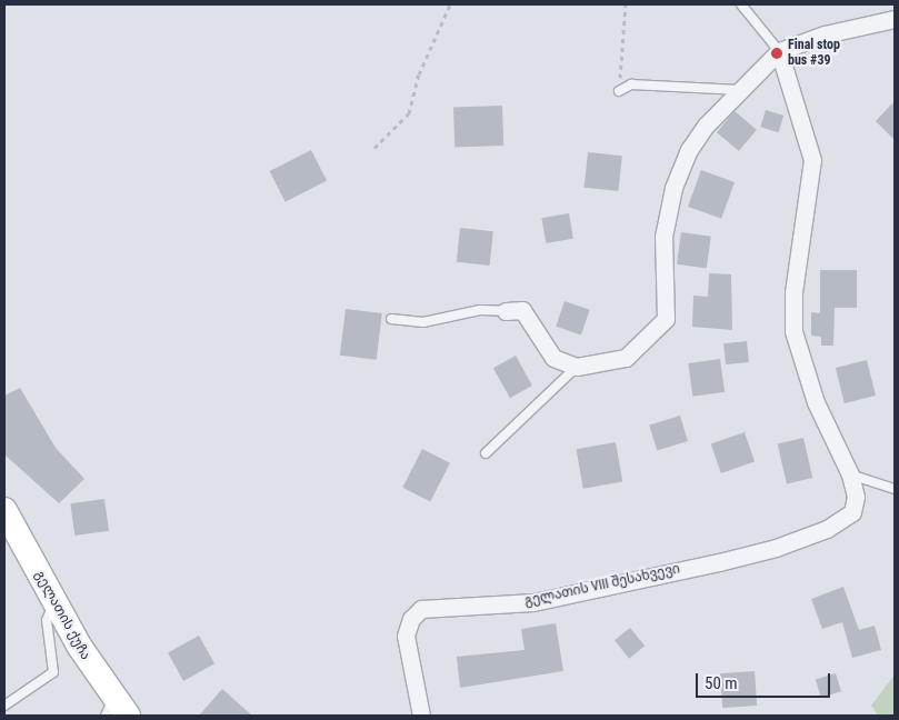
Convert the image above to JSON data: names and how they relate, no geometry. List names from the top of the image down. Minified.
{"streets":{"main road":["გელათის ქუჩა"],"street":["გელათის VIII შესახვევი"]},"places":["Final stop bus #39"],"scale_bar":"50 m"}
